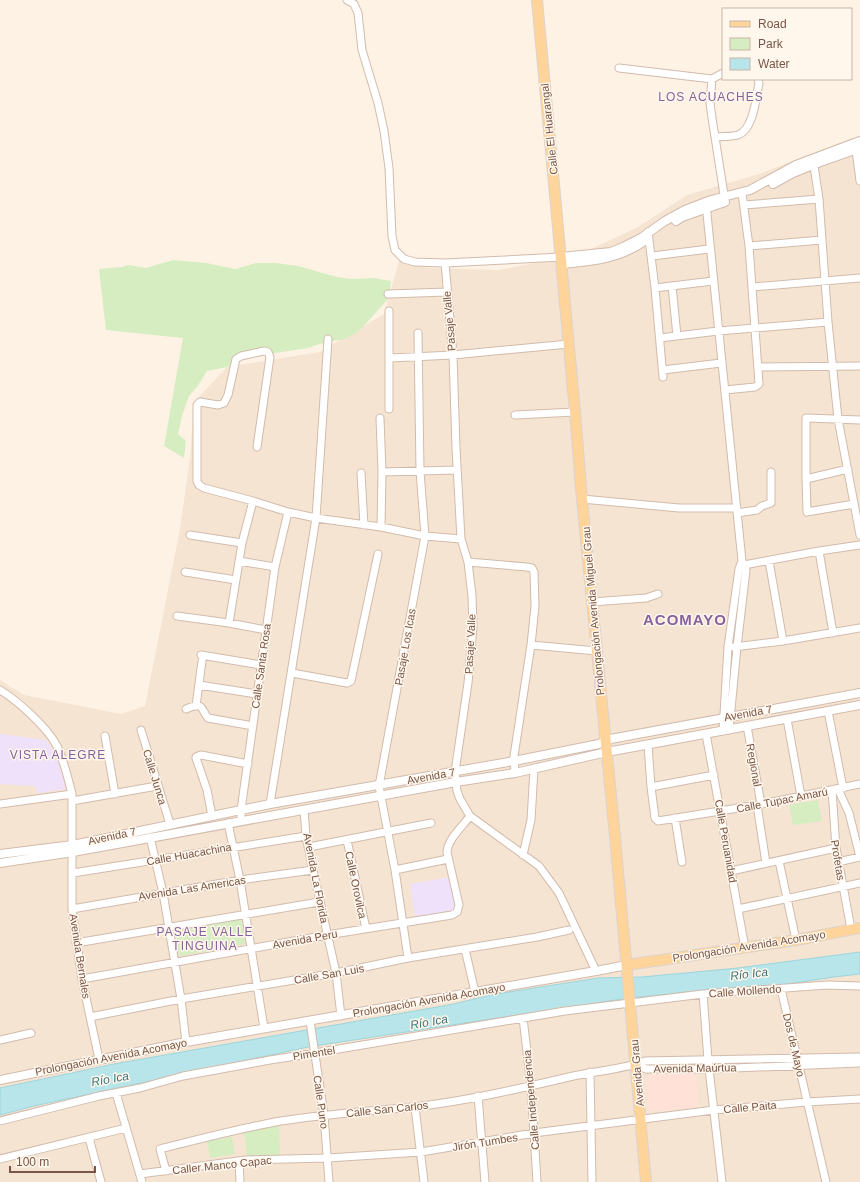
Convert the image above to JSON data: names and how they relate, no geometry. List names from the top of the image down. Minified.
{"streets":{"main road":["Calle El Huarangal","Prolongación Avenida Miguel Grau","Prolongación Avenida Acomayo","Avenida Grau"],"street":["Pasaje Valle","Pasaje Los Icas","Calle Santa Rosa","Avenida 7","Regional","Calle Junca","Calle Tupac Amarú","Calle Peruanidad","Calle Huacachina","Profetas","Avenida La Florida","Calle Orovilca","Avenida Las Americas","Avenida Peru","Avenida Bernales","Calle San Luis","Calle Mollendo","Dos de Mayo","Pimentel","Avenida Maúrtua","Calle Independencia","Calle Puno","Calle Paita","Calle San Carlos","Jirón Tumbes","Caller Manco Capac"]},"crossings":[["Calle El Huarangal","Prolongación Avenida Miguel Grau"],["Pasaje Valle","Avenida 7"],["Pasaje Valle","Prolongación Avenida Acomayo"],["Prolongación Avenida Miguel Grau","Avenida 7"],["Prolongación Avenida Miguel Grau","Prolongación Avenida Acomayo"],["Prolongación Avenida Miguel Grau","Avenida Grau"],["Pasaje Los Icas","Avenida 7"],["Pasaje Los Icas","Avenida Peru"],["Pasaje Los Icas","Calle San Luis"],["Calle Santa Rosa","Avenida 7"],["Avenida 7","Regional"],["Avenida 7","Calle Junca"],["Avenida 7","Calle Peruanidad"],["Avenida 7","Profetas"],["Avenida 7","Avenida La Florida"],["Avenida 7","Avenida Bernales"],["Regional","Calle Tupac Amarú"],["Calle Tupac Amarú","Calle Peruanidad"],["Calle Tupac Amarú","Profetas"],["Calle Peruanidad","Prolongación Avenida Acomayo"],["Calle Huacachina","Avenida La Florida"],["Calle Huacachina","Avenida Bernales"],["Profetas","Prolongación Avenida Acomayo"],["Avenida La Florida","Avenida Las Americas"],["Avenida La Florida","Avenida Peru"],["Avenida La Florida","Prolongación Avenida Acomayo"],["Avenida La Florida","Calle San Luis"],["Calle Orovilca","Avenida Peru"],["Avenida Las Americas","Avenida Bernales"],["Avenida Peru","Avenida Bernales"],["Prolongación Avenida Acomayo","Avenida Bernales"],["Prolongación Avenida Acomayo","Avenida Grau"],["Prolongación Avenida Acomayo","Calle Puno"],["Avenida Bernales","Calle San Luis"],["Calle Mollendo","Dos de Mayo"],["Calle Mollendo","Pimentel"],["Calle Mollendo","Avenida Grau"],["Dos de Mayo","Avenida Maúrtua"],["Dos de Mayo","Calle Paita"],["Pimentel","Avenida Grau"],["Pimentel","Calle Independencia"],["Pimentel","Calle Puno"],["Avenida Maúrtua","Avenida Grau"],["Avenida Maúrtua","Calle San Carlos"],["Avenida Grau","Calle Paita"],["Avenida Grau","Calle San Carlos"],["Avenida Grau","Jirón Tumbes"],["Calle Independencia","Calle San Carlos"],["Calle Independencia","Jirón Tumbes"],["Calle Puno","Calle San Carlos"],["Calle Puno","Jirón Tumbes"],["Calle Puno","Caller Manco Capac"],["Calle Paita","Jirón Tumbes"],["Calle San Carlos","Caller Manco Capac"],["Jirón Tumbes","Caller Manco Capac"]],"districts":["LOS ACUACHES","ACOMAYO","VISTA ALEGRE","PASAJE VALLE TINGUINA"],"water":["Río Ica"],"legend":["Road","Park","Water"],"scale_bar":"100 m"}
